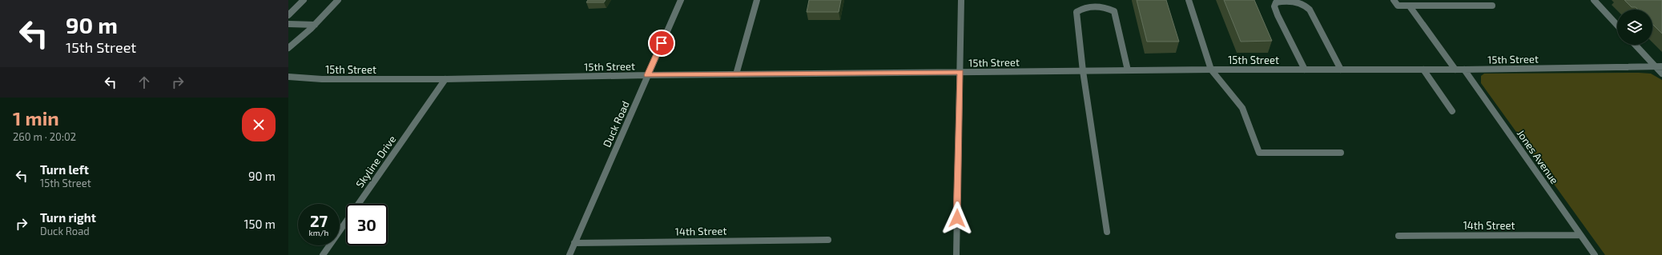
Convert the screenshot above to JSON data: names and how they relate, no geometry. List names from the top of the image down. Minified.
{"streets":{"street":["15th Street","Duck Road","Jones Avenue","Skyline Drive","14th Street"]},"crossings":[["15th Street","Duck Road"],["15th Street","Jones Avenue"],["15th Street","Skyline Drive"],["Duck Road","14th Street"],["Jones Avenue","14th Street"]],"page":{"turn":["90 m","15th Street"],"heading":["1 min","260 m · 20:02"],"list":[{"name":"Turn left","note":"15th Street","value":"90 m"},{"name":"Turn right","note":"Duck Road","value":"150 m"}],"speed":"27 km/h","limit":"30"}}
